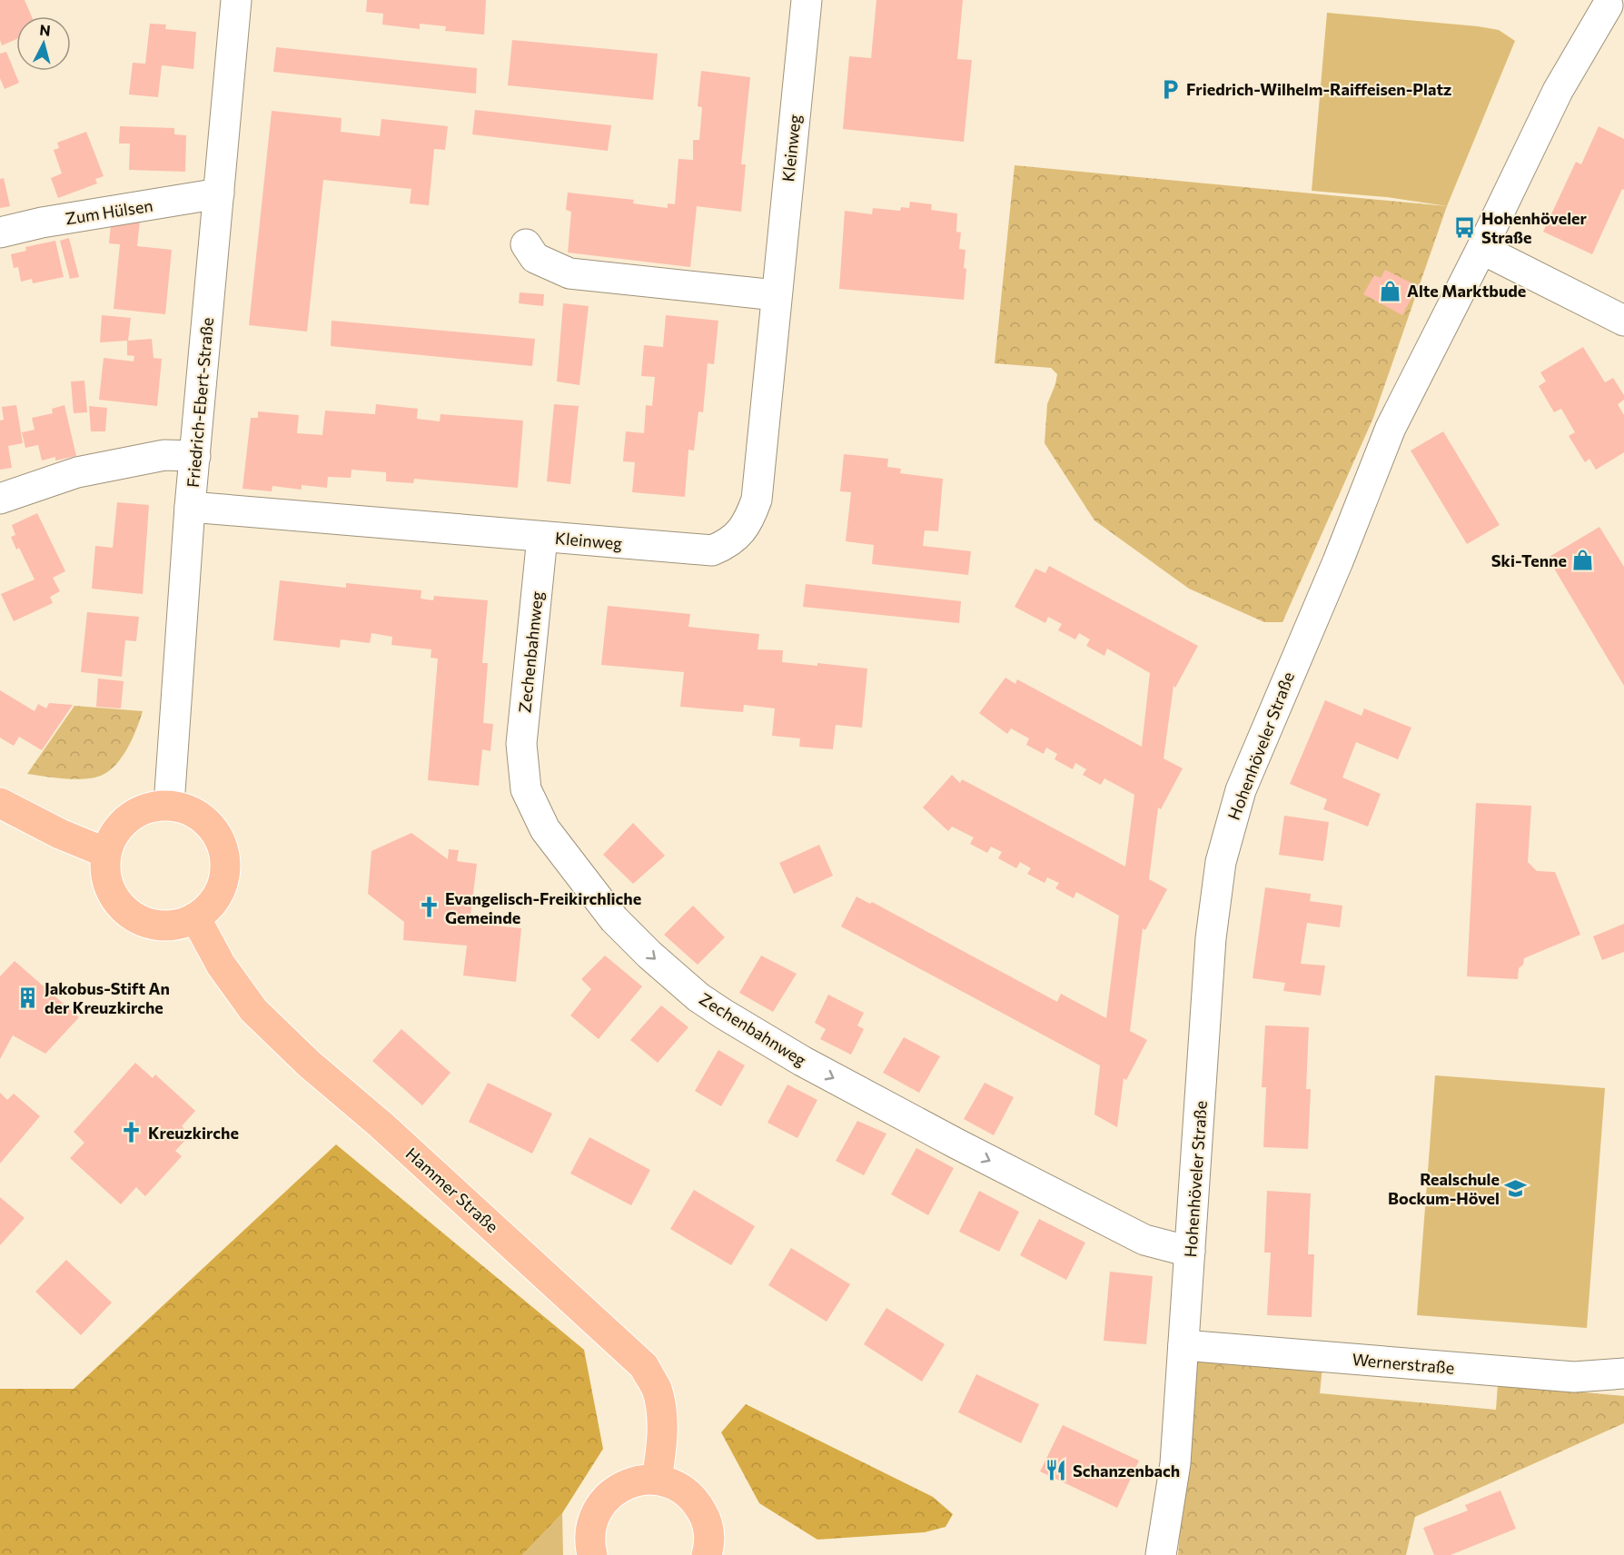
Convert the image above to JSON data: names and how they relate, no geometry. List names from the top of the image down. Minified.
{"streets":{"main road":["Hammer Straße"],"street":["Kleinweg","Zum Hülsen","Friedrich-Ebert-Straße","Zechenbahnweg","Hohenhöveler Straße","Wernerstraße"]},"crossings":[["Kleinweg","Friedrich-Ebert-Straße"],["Kleinweg","Zechenbahnweg"],["Zum Hülsen","Friedrich-Ebert-Straße"],["Friedrich-Ebert-Straße","Hammer Straße"],["Zechenbahnweg","Hohenhöveler Straße"],["Hohenhöveler Straße","Wernerstraße"]],"one_way":["Zechenbahnweg"],"places":{"parking":["Friedrich-Wilhelm-Raiffeisen-Platz"],"bus stop":["Hohenhöveler Straße"],"shop":["Alte Marktbude","Ski-Tenne"],"church":["Evangelisch-Freikirchliche Gemeinde","Kreuzkirche"],"building":["Jakobus-Stift An der Kreuzkirche"],"school or university":["Realschule Bockum-Hövel"],"restaurant":["Schanzenbach"]},"north":"top"}
